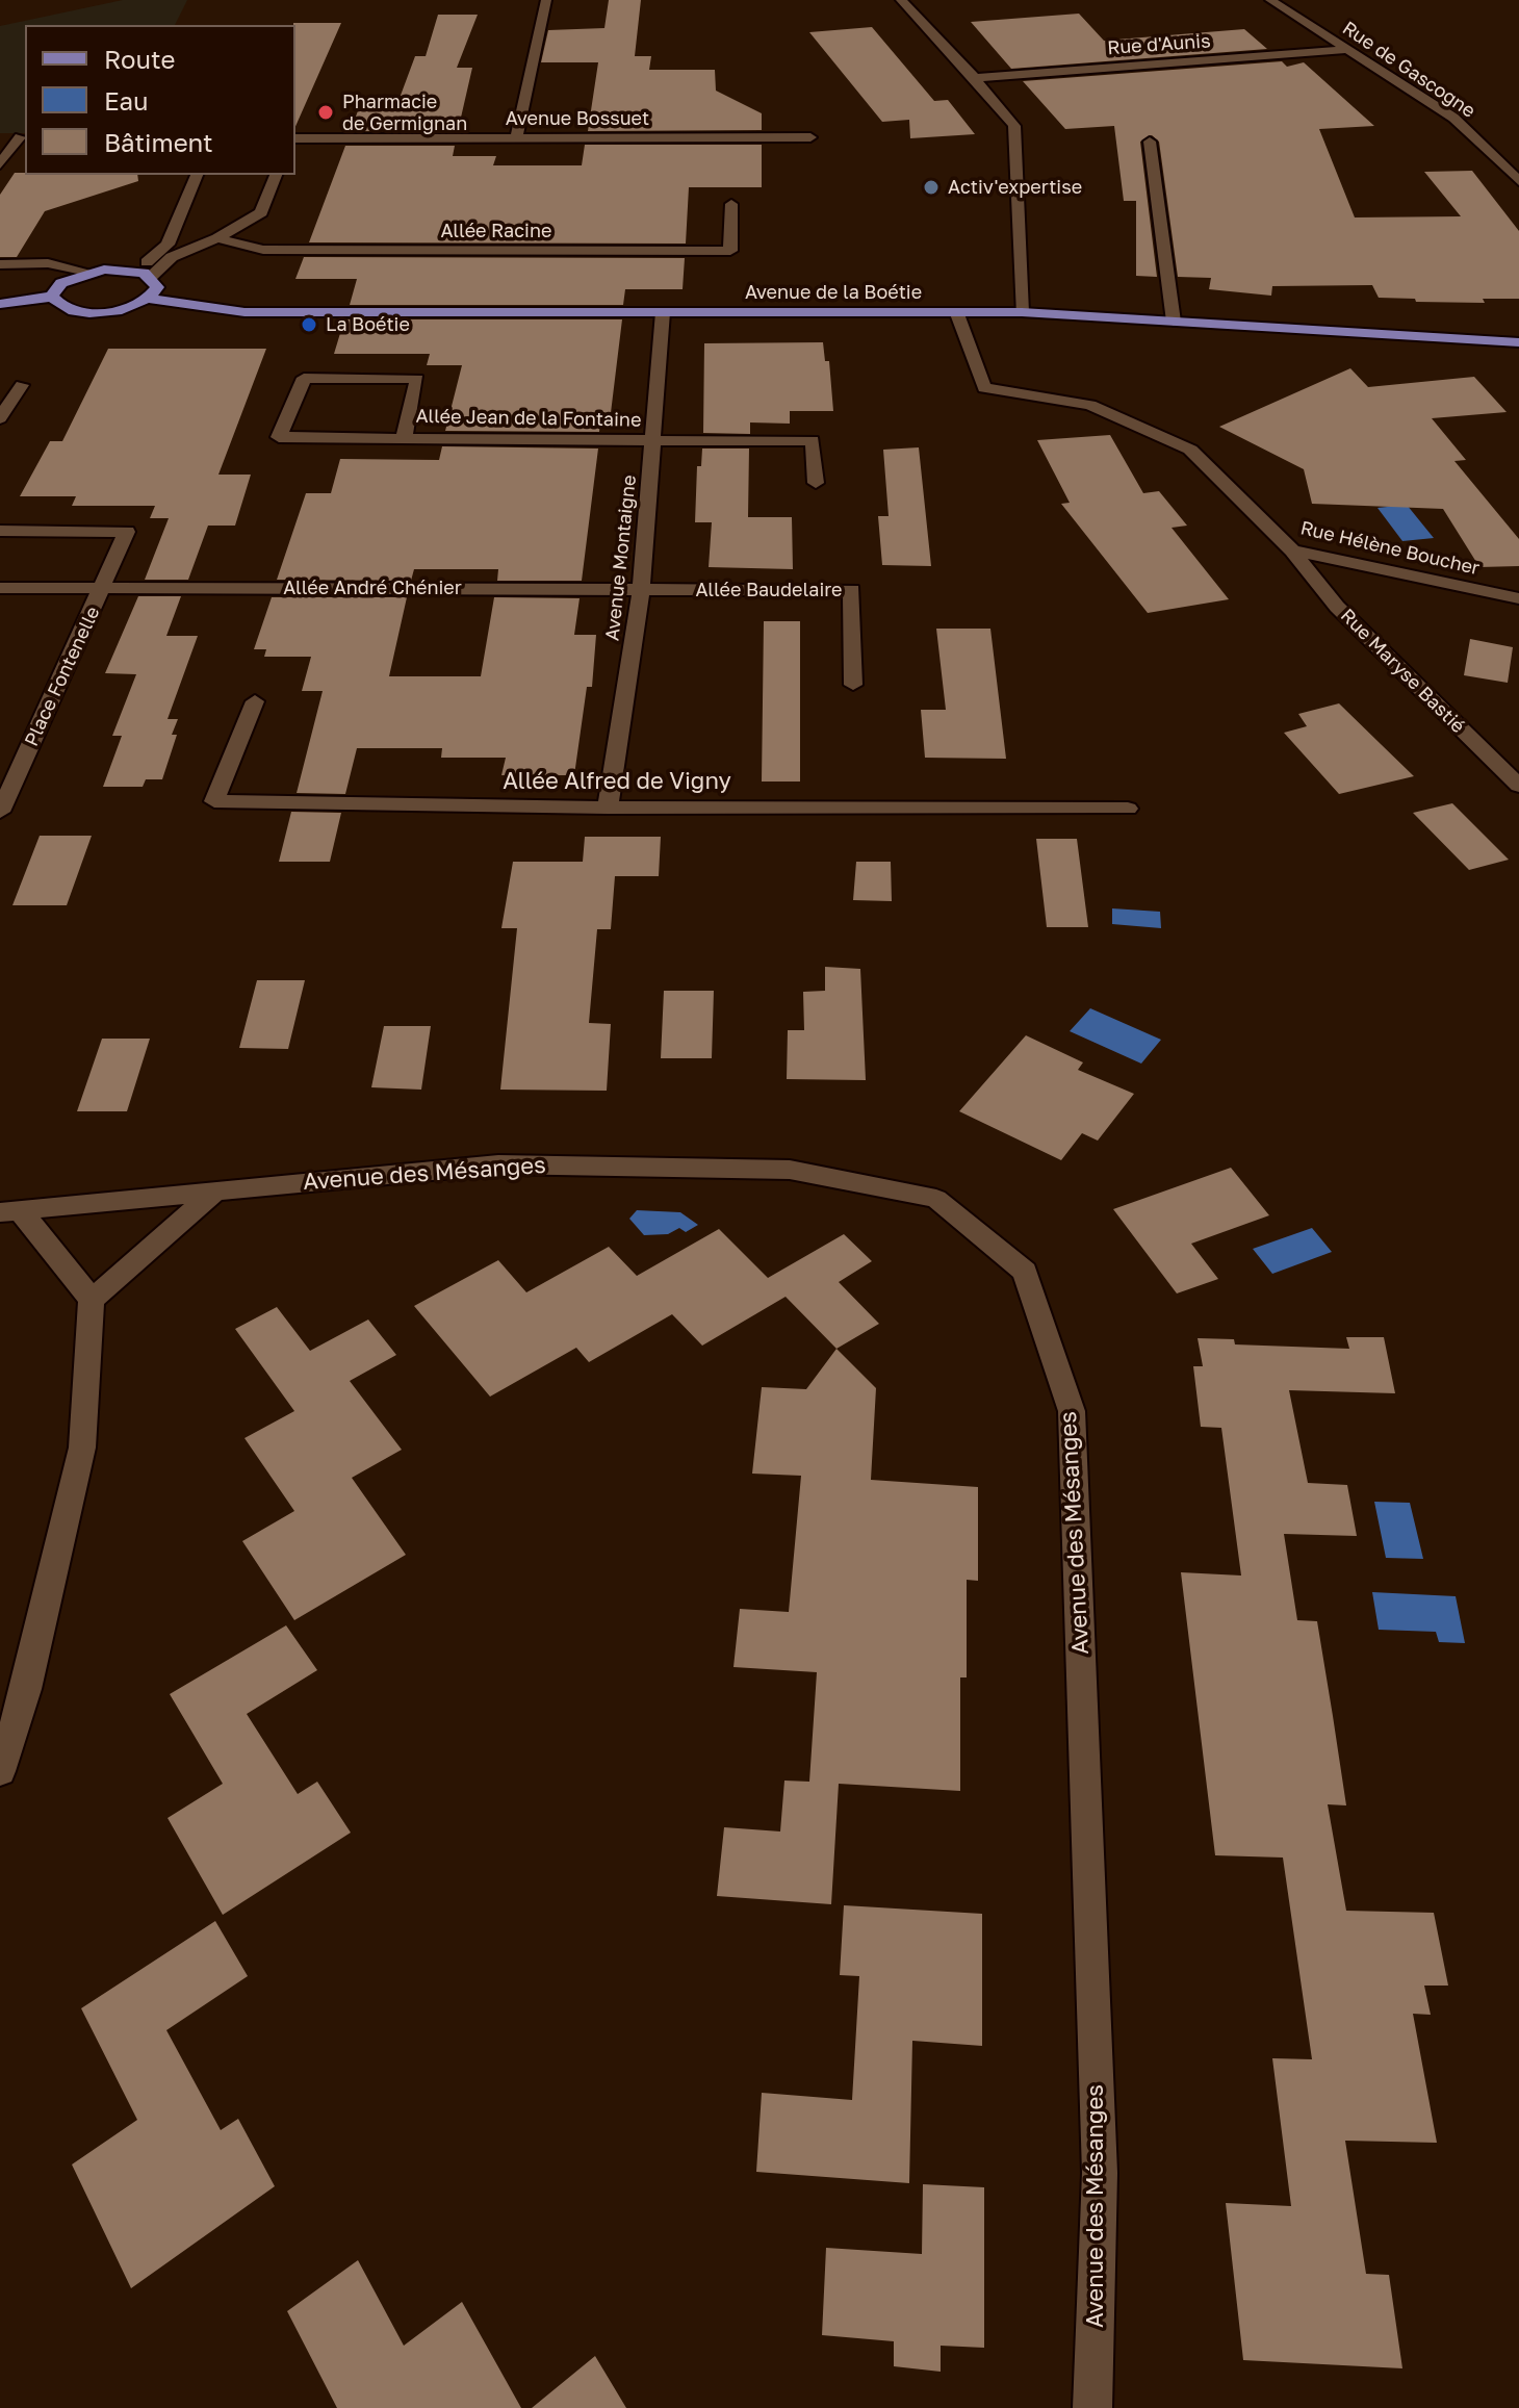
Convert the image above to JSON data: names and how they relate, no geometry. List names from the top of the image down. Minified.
{"streets":{"main road":["Avenue de la Boétie"],"street":["Rue d'Aunis","Rue de Gascogne","Avenue Bossuet","Allée Racine","Allée Jean de la Fontaine","Rue Hélène Boucher","Avenue Montaigne","Allée André Chénier","Allée Baudelaire","Rue Maryse Bastié","Place Fontenelle","Allée Alfred de Vigny","Avenue des Mésanges"]},"crossings":[["Rue d'Aunis","Rue de Gascogne"],["Avenue de la Boétie","Rue Hélène Boucher"],["Avenue de la Boétie","Avenue Montaigne"],["Allée Jean de la Fontaine","Avenue Montaigne"],["Rue Hélène Boucher","Rue Maryse Bastié"],["Avenue Montaigne","Allée André Chénier"],["Avenue Montaigne","Allée Baudelaire"],["Avenue Montaigne","Allée Alfred de Vigny"],["Allée André Chénier","Allée Baudelaire"],["Allée André Chénier","Place Fontenelle"]],"places":["Pharmacie de Germignan","Activ'expertise","La Boétie"],"legend":["Route","Eau","Bâtiment"]}
